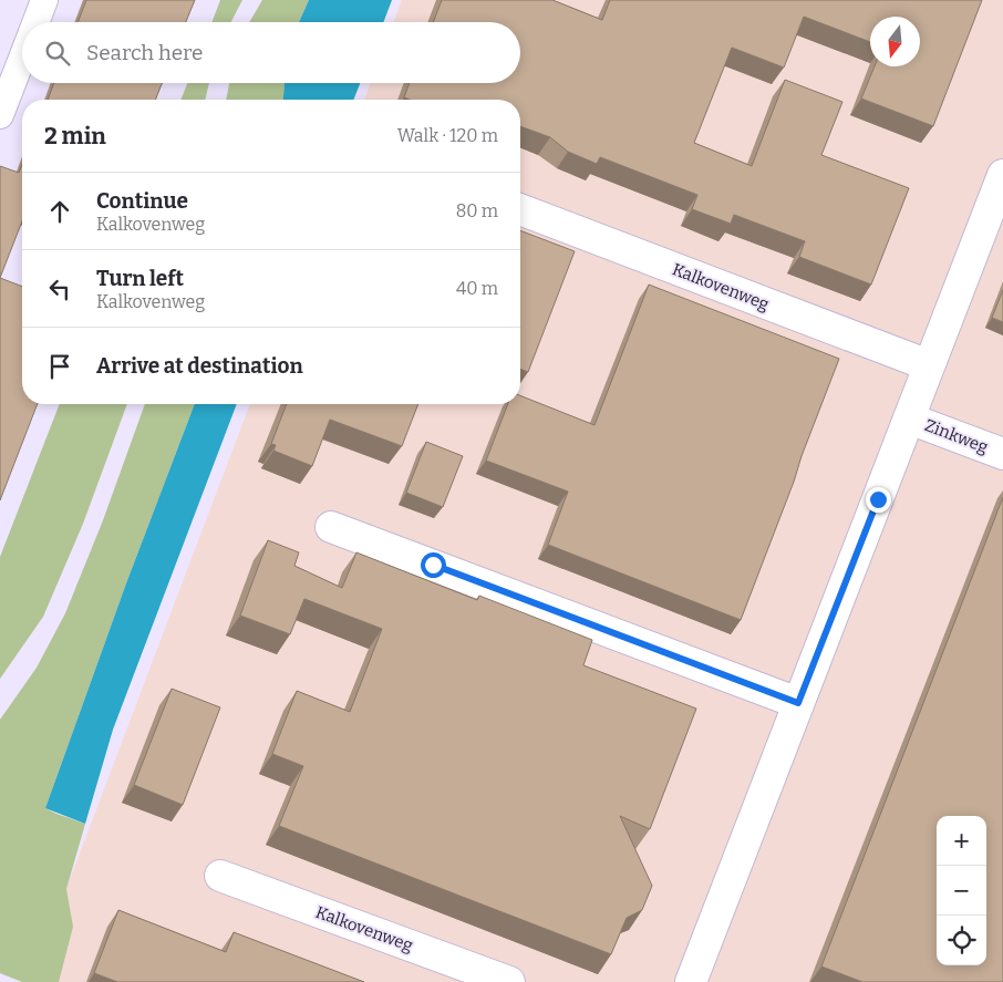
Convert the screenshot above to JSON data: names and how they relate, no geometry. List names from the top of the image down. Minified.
{"streets":{"street":["Kalkovenweg","Zinkweg"]},"north":"bottom","page":{"search":"Search here","heading":["2 min","Walk · 120 m"],"list":[["Continue","Kalkovenweg","80 m"],["Turn left","Kalkovenweg","40 m"],"Arrive at destination"],"map_buttons":["+","−"]}}
